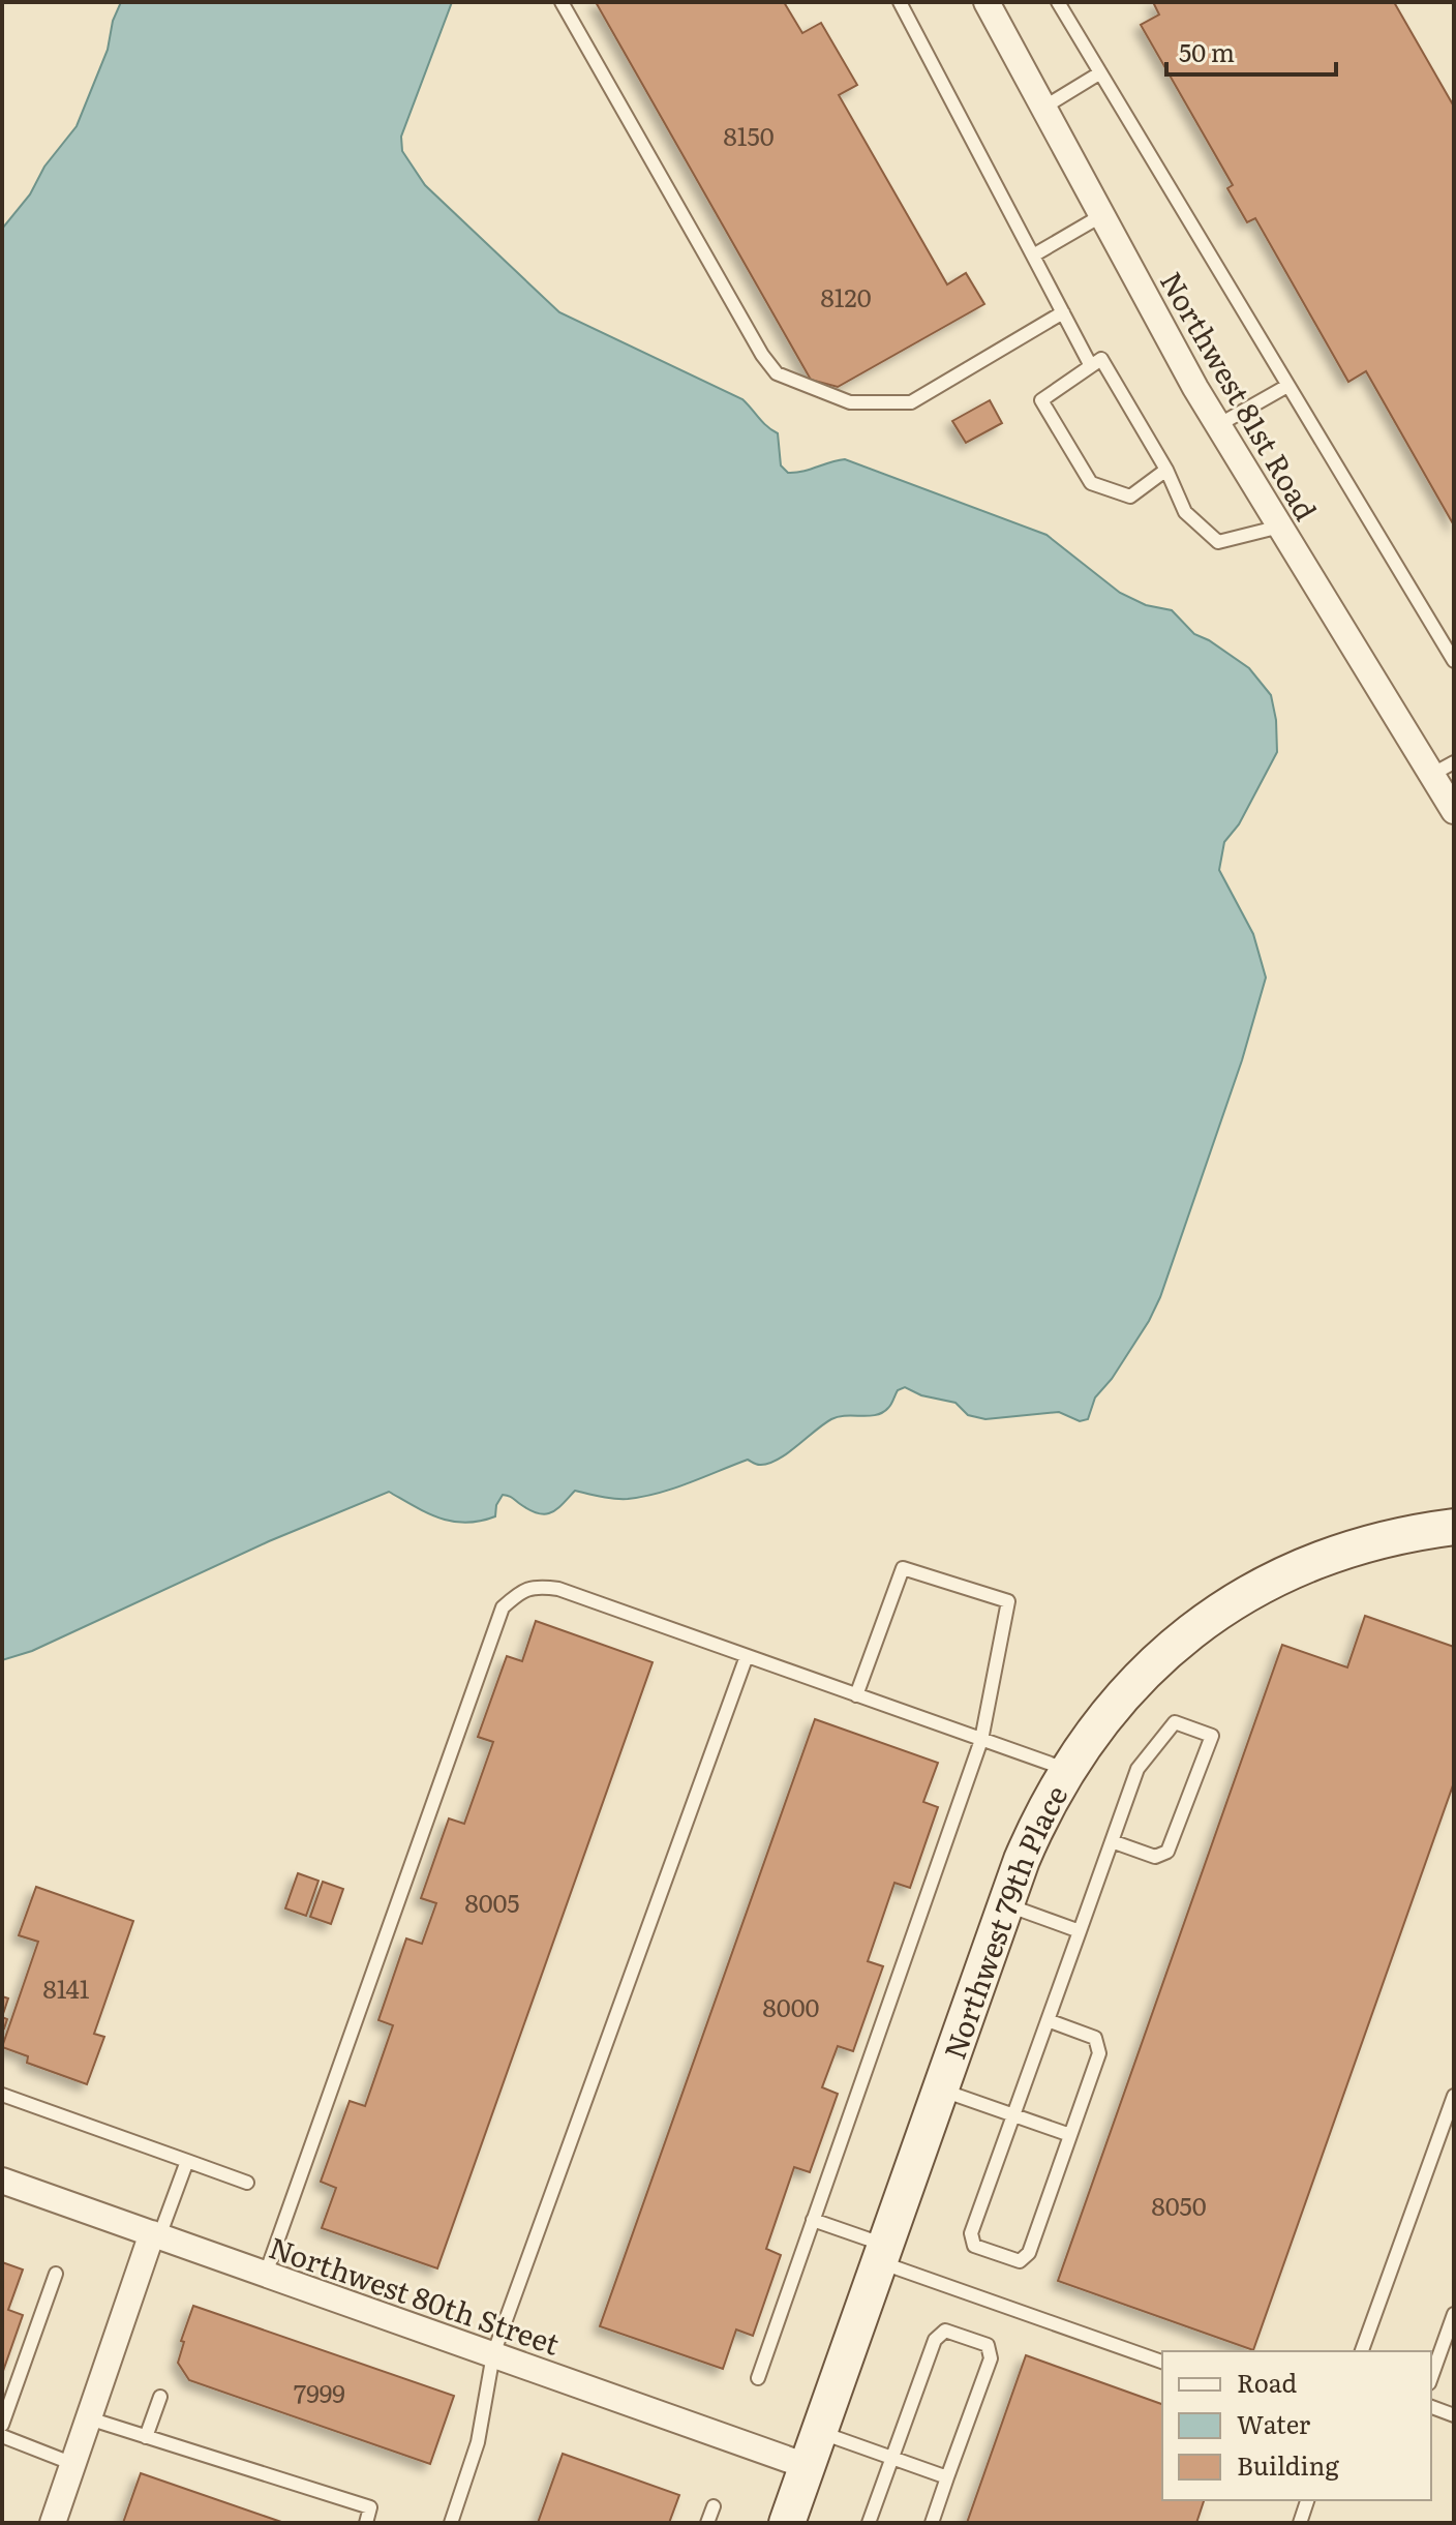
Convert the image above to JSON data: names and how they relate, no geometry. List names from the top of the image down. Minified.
{"streets":{"main road":["Northwest 79th Place"],"street":["Northwest 81st Road","Northwest 80th Street"]},"crossings":[["Northwest 79th Place","Northwest 80th Street"]],"house_numbers":["8150","8120","8005","8141","8000","8050","7999"],"legend":["Road","Water","Building"],"scale_bar":"50 m"}
